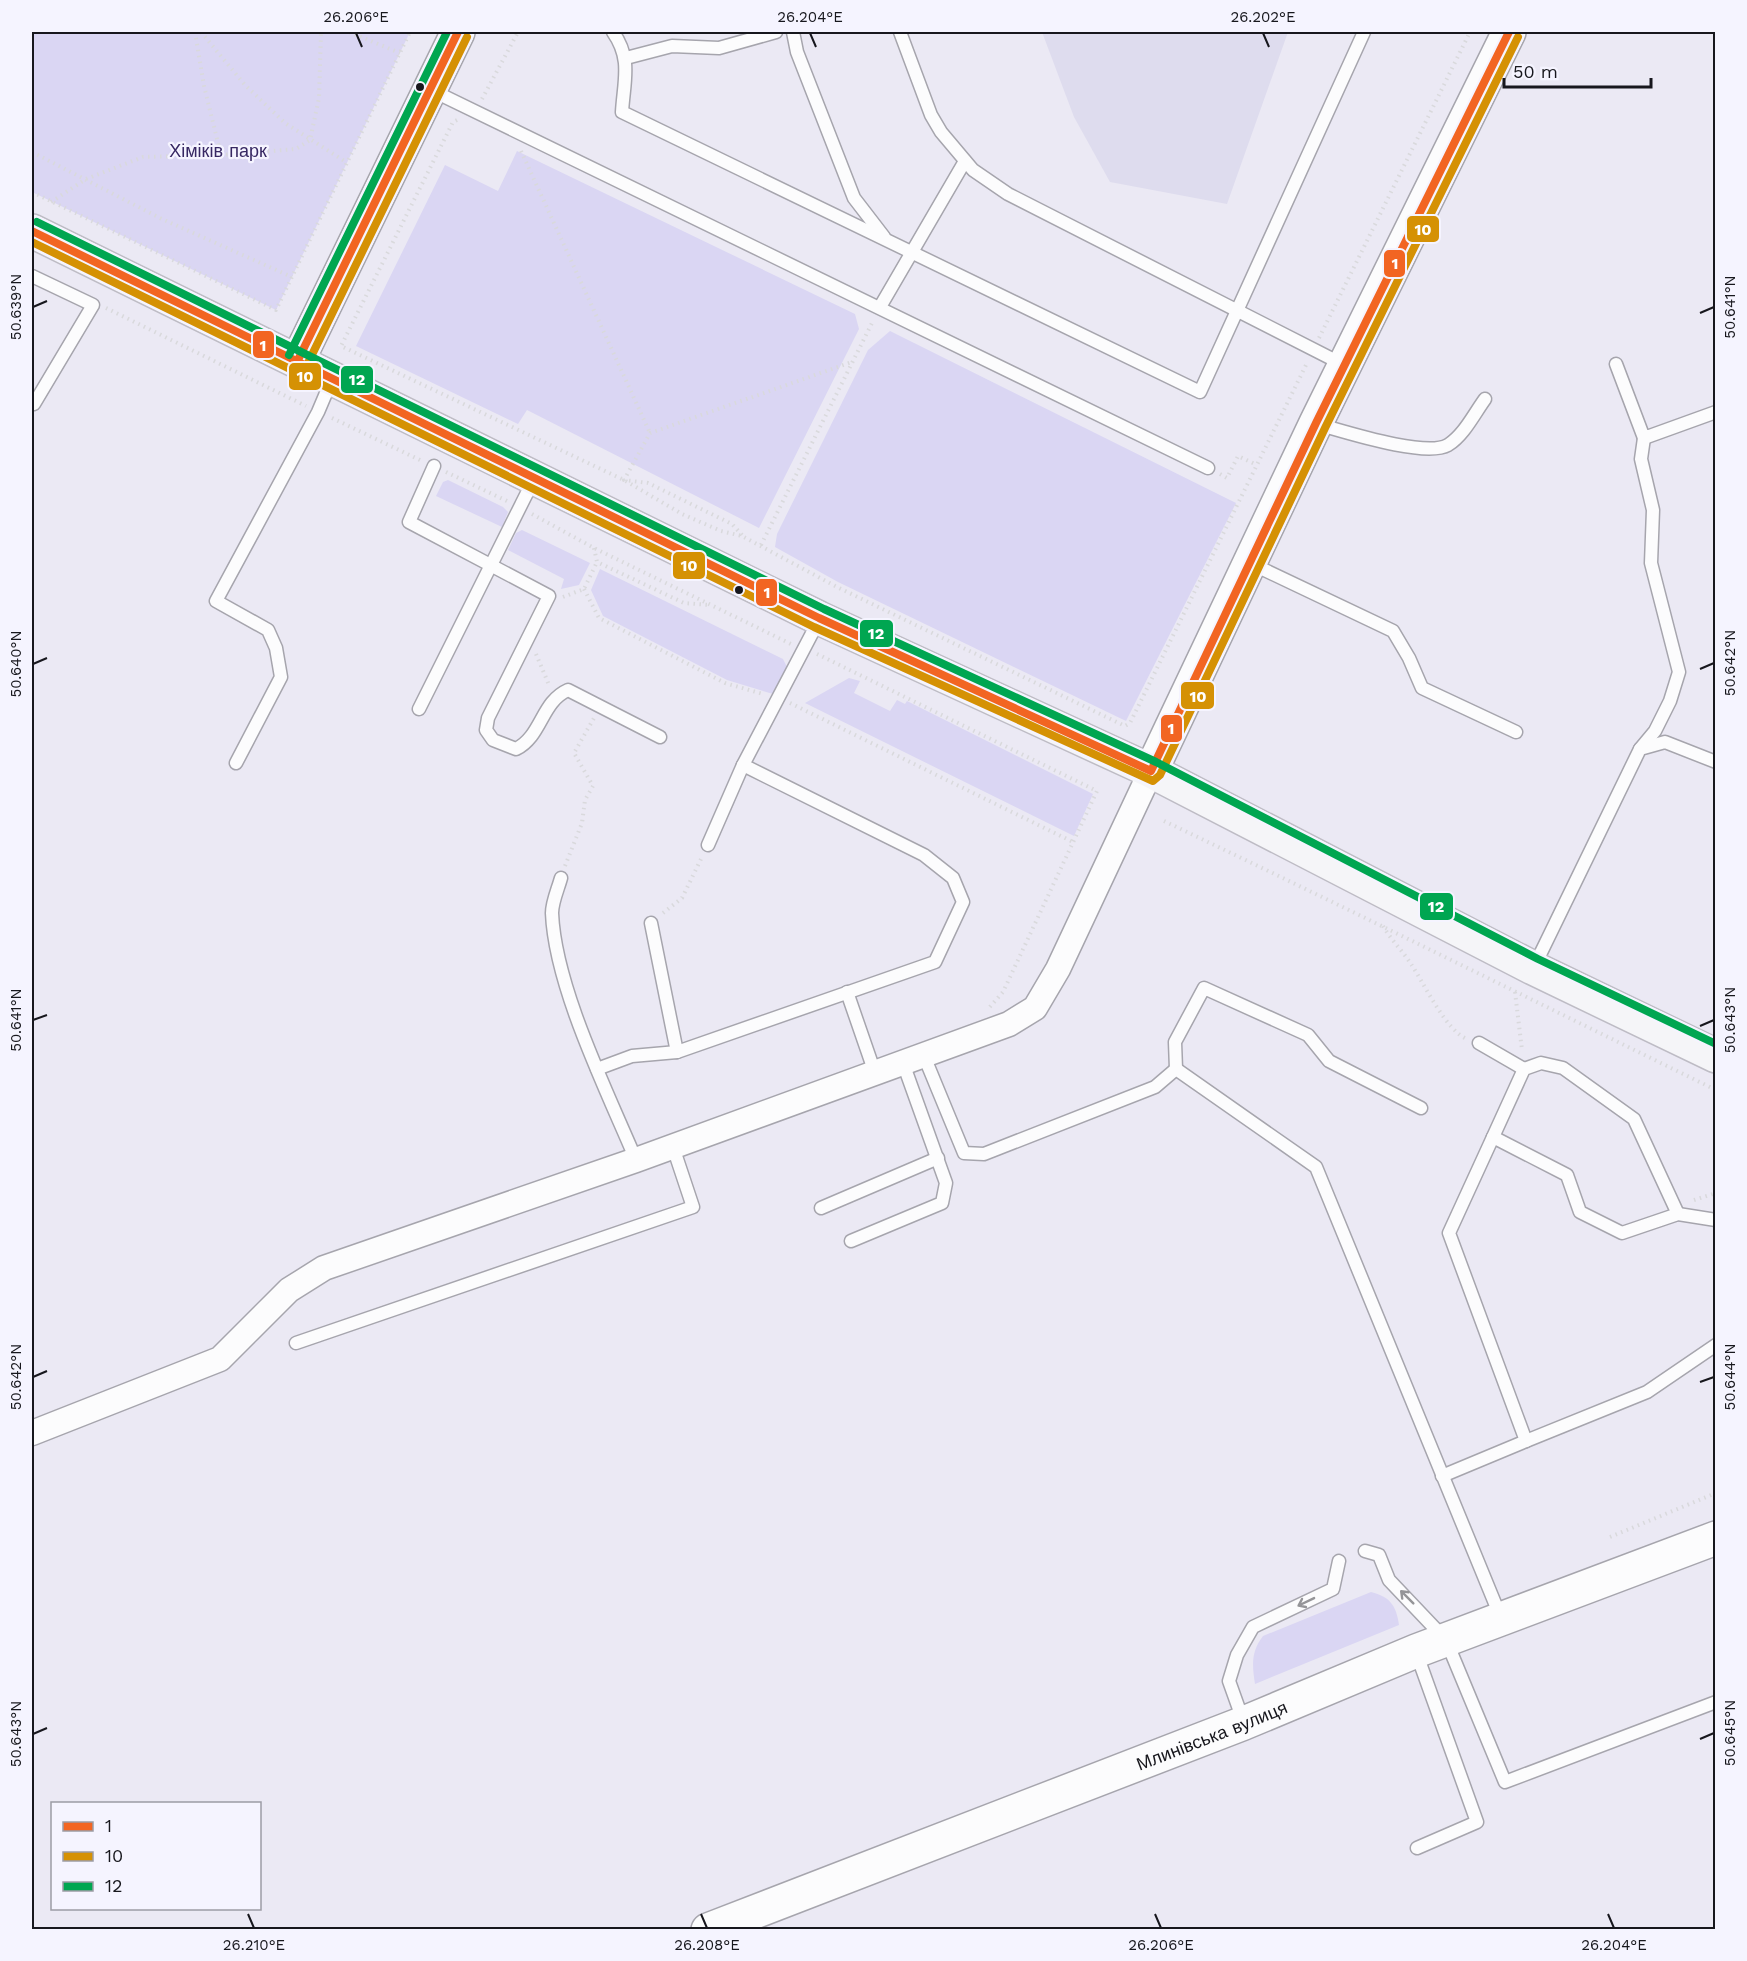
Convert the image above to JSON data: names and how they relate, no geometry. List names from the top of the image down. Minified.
{"streets":{"street":["Млинівська вулиця"]},"parks":["Хіміків парк"],"lines":["transit line 1","transit line 12","transit line 10"],"legend":["1","10","12"],"scale_bar":"50 m","coordinates":["26.206°E","26.204°E","26.202°E","50.641°N","50.639°N","50.642°N","50.640°N","50.643°N","50.644°N","50.645°N","26.210°E","26.208°E"]}
